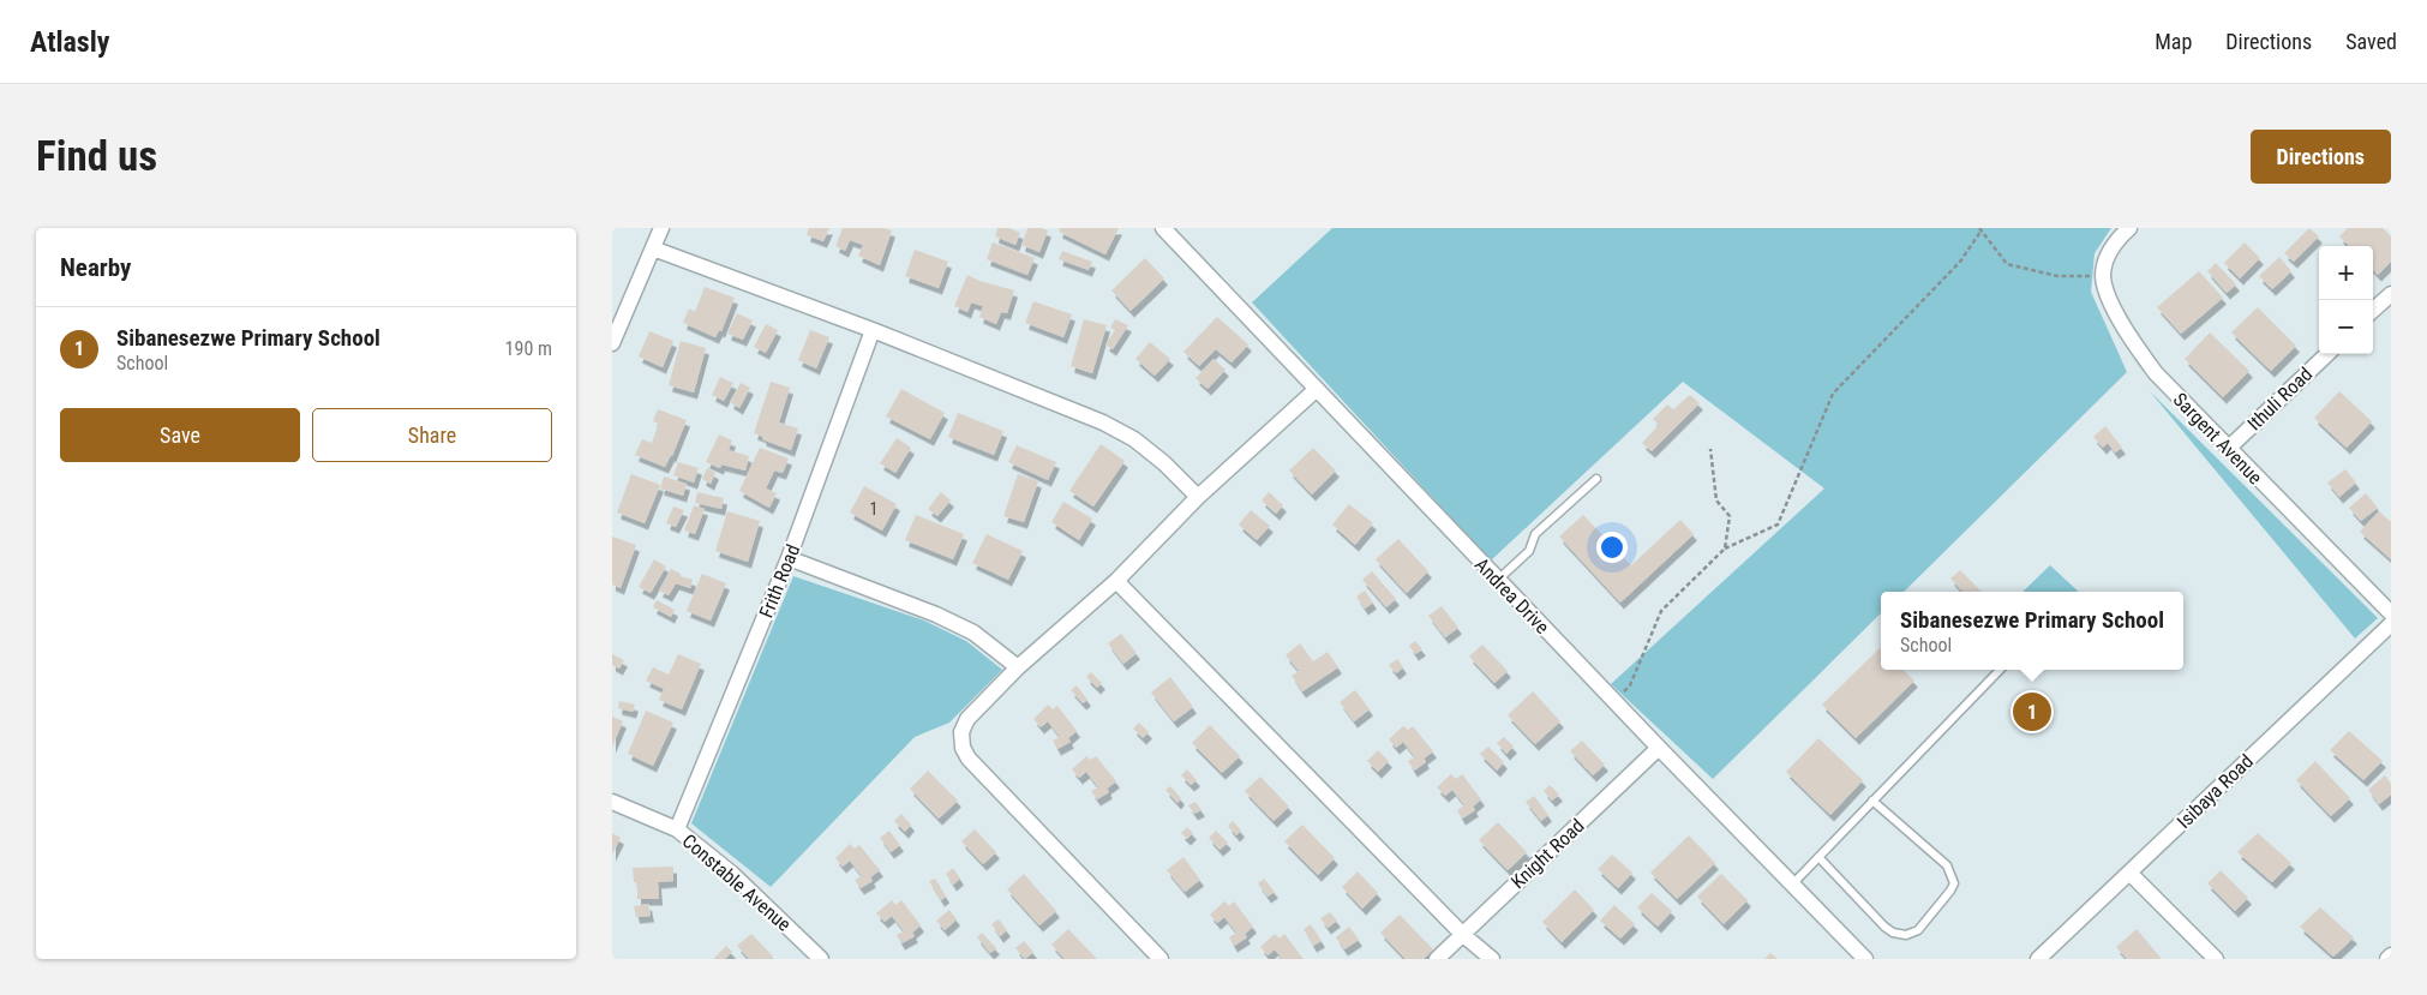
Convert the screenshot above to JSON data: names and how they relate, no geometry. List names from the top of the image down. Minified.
{"streets":{"street":["Ithuli Road","Sargent Avenue","Frith Road","Andrea Drive","Isibaya Road","Knight Road","Constable Avenue"]},"crossings":[["Ithuli Road","Sargent Avenue"],["Frith Road","Constable Avenue"],["Andrea Drive","Knight Road"]],"house_numbers":["1"],"page":{"header":"Atlasly","nav":["Map","Directions","Saved"],"buttons":["Directions",["Save","Share"]],"title":"Find us","heading":"Nearby","map_buttons":["+","−"],"list":[{"mark":"1","name":"Sibanesezwe Primary School","note":"School","value":"190 m"}],"popup":["Sibanesezwe Primary School","School"],"pins":"1"}}
